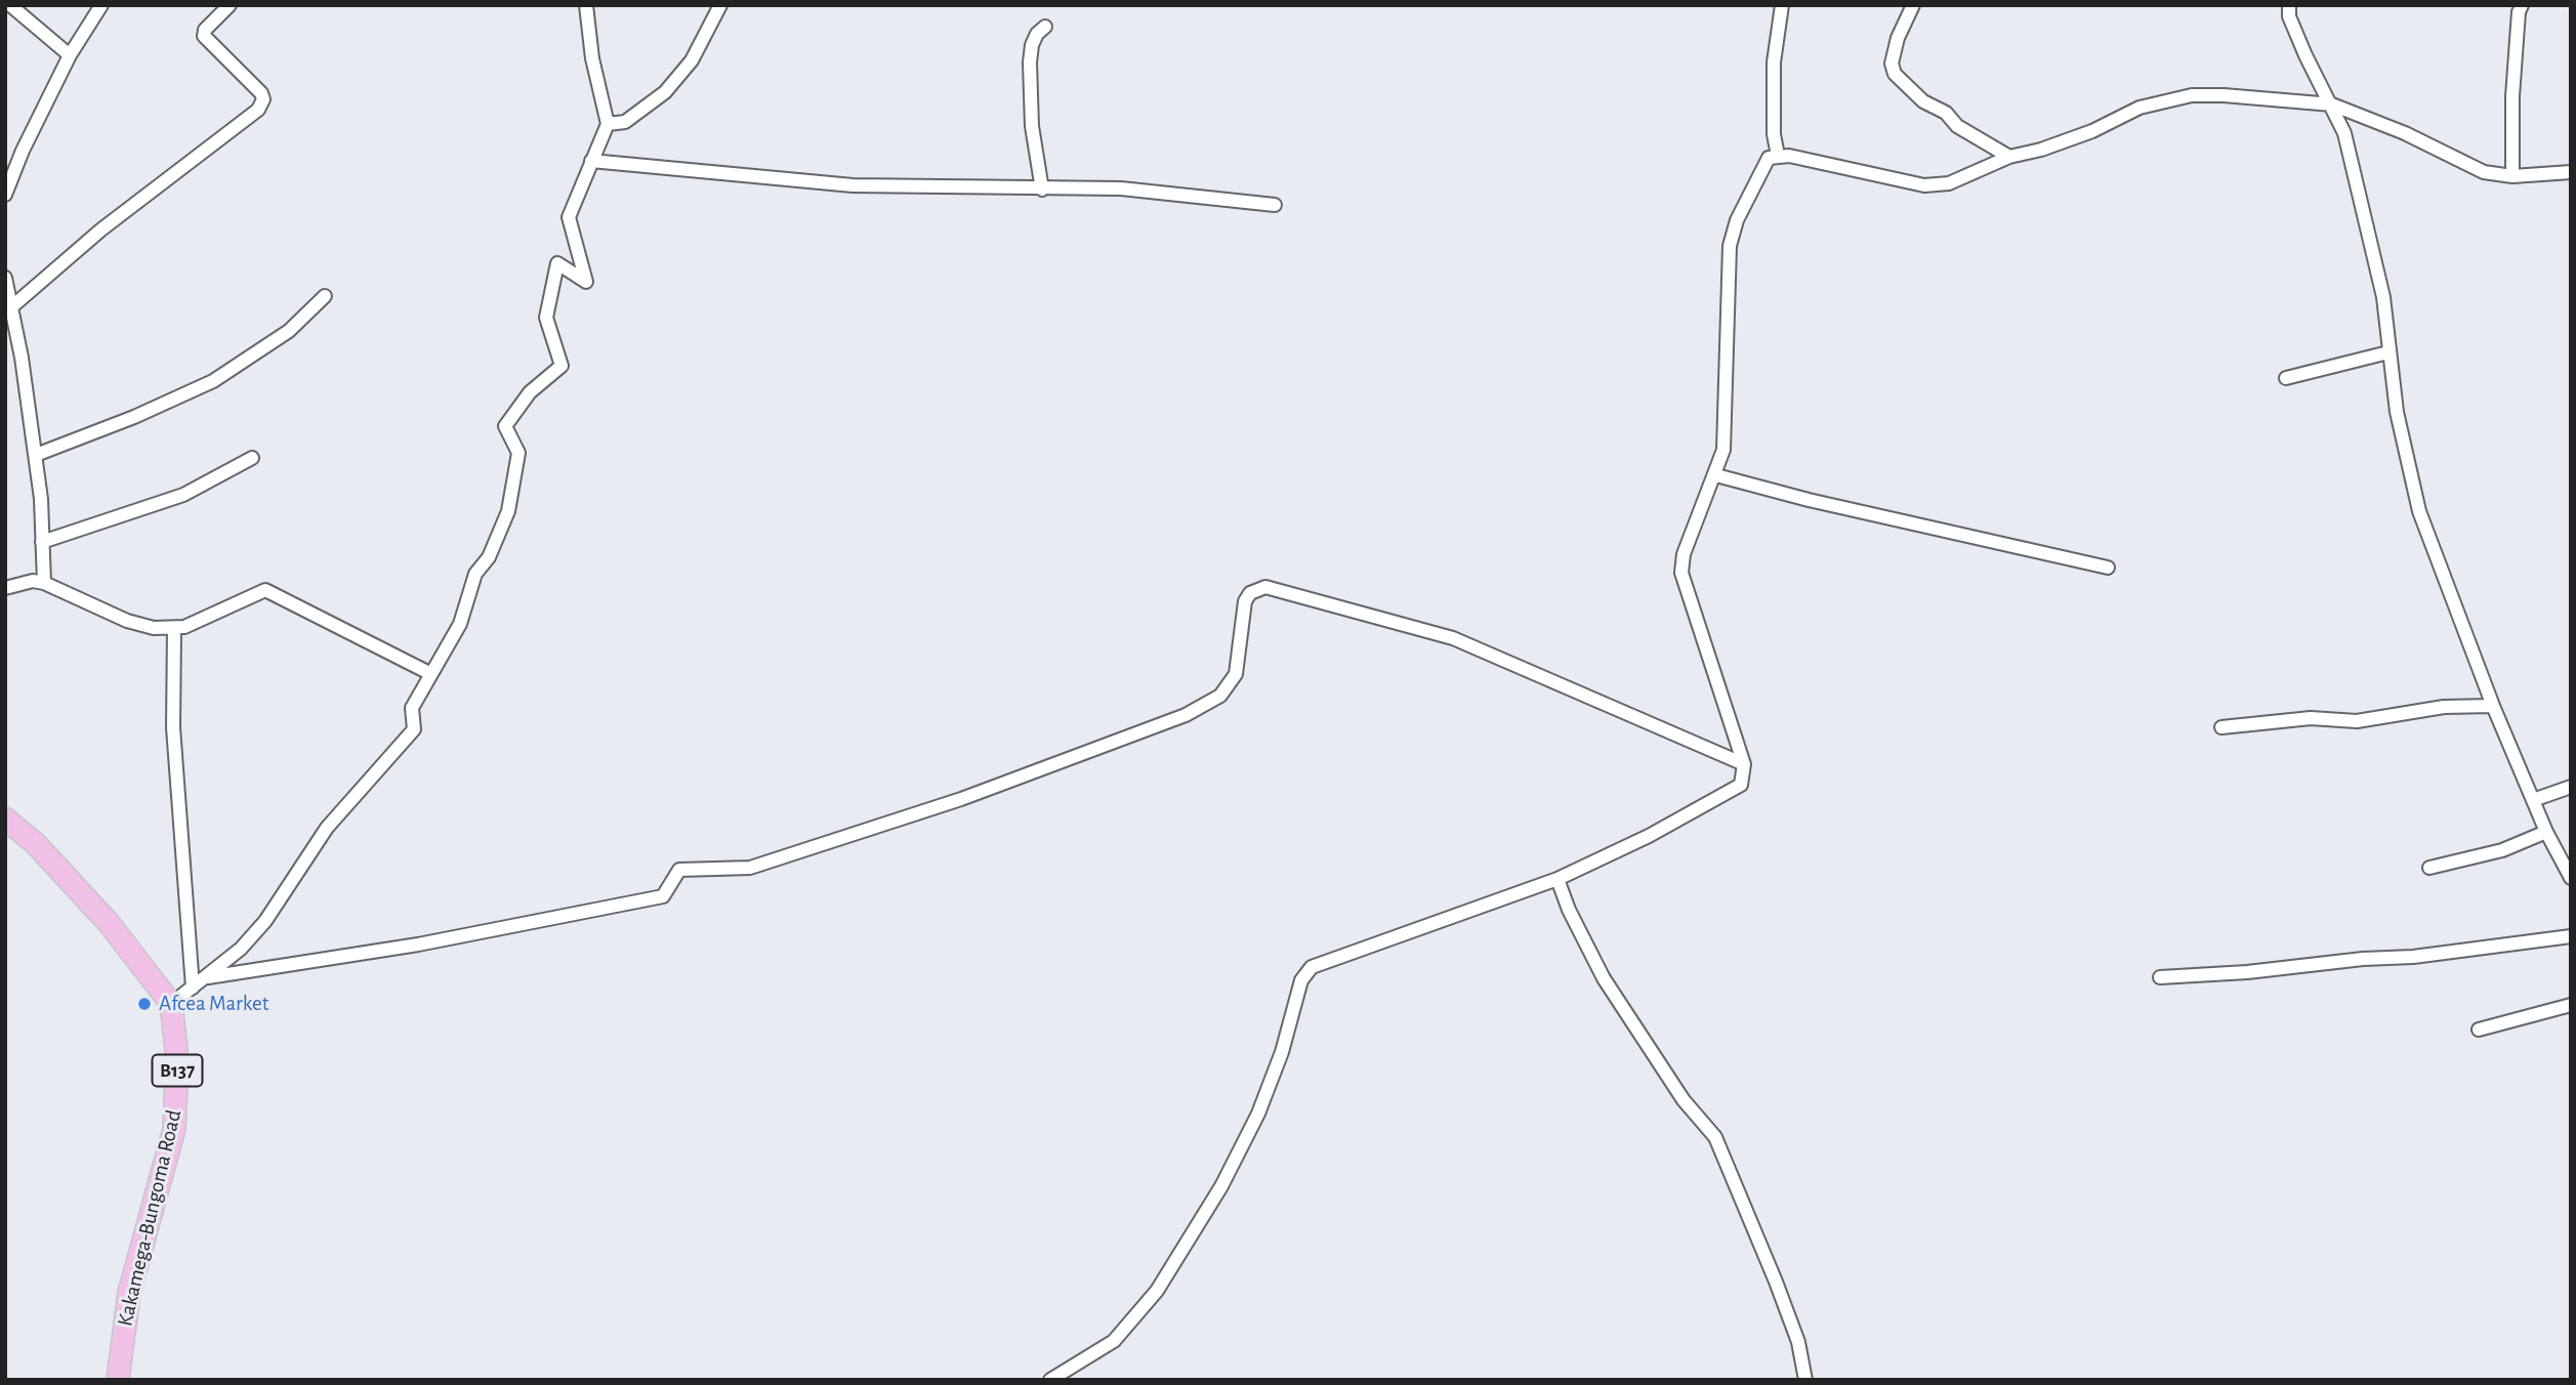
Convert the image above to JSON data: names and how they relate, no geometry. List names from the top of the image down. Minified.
{"streets":{"main road":["B137","Kakamega-Bungoma Road"]},"places":["Afcea Market"]}
